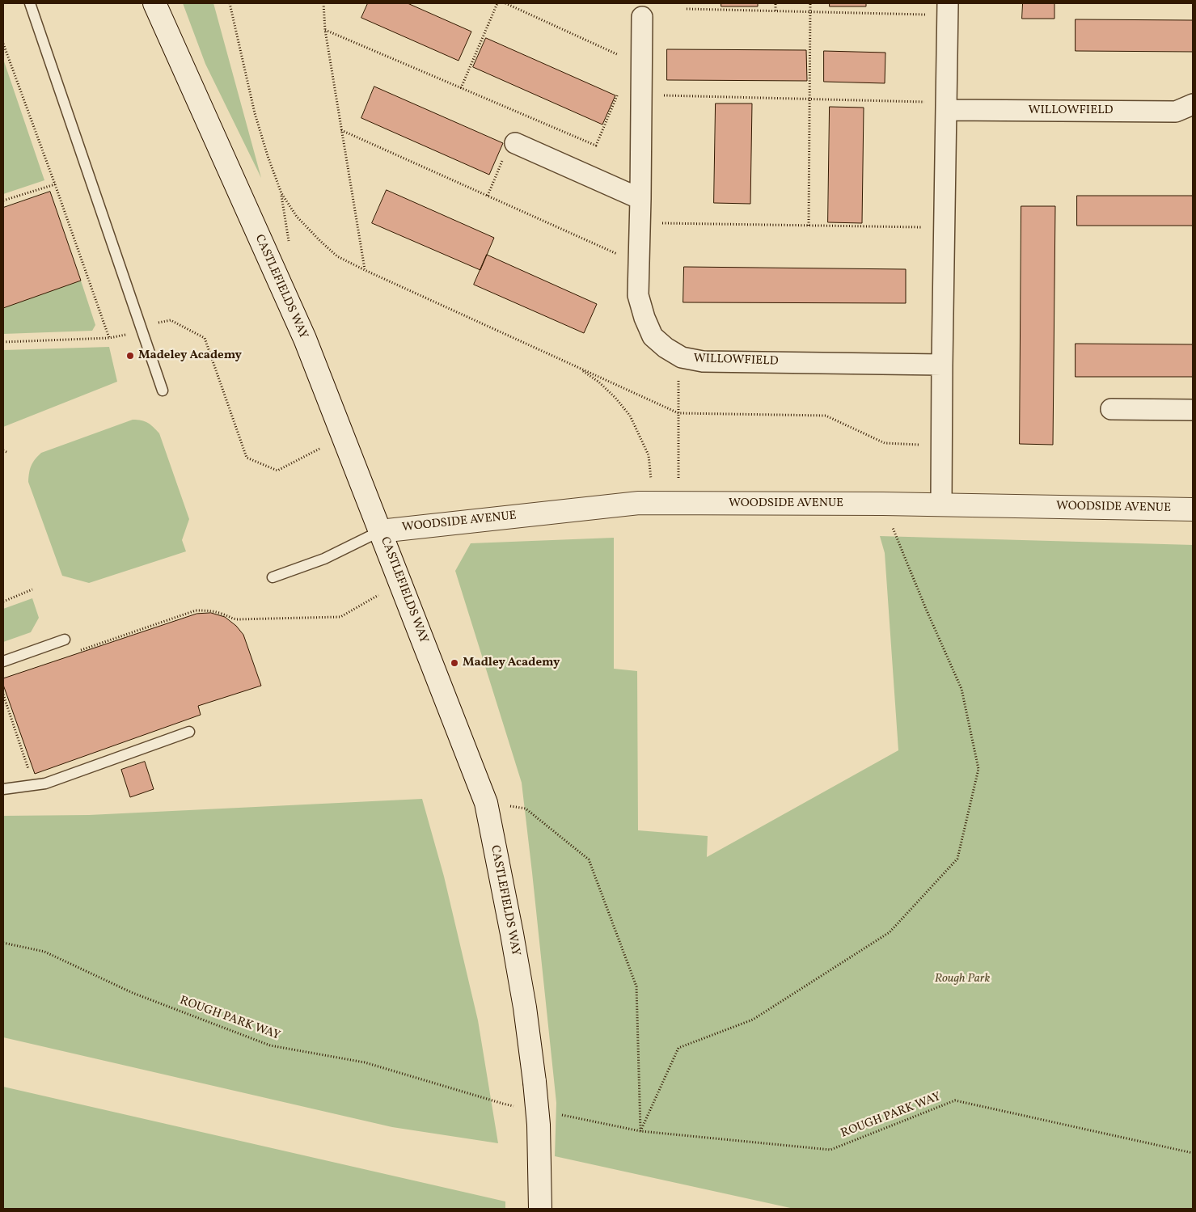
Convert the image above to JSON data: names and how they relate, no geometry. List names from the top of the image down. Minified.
{"streets":{"main road":["CASTLEFIELDS WAY","WOODSIDE AVENUE"],"street":["WILLOWFIELD"],"path":["ROUGH PARK WAY"]},"crossings":[["CASTLEFIELDS WAY","WOODSIDE AVENUE"]],"parks":["Rough Park"],"places":["Madeley Academy","Madley Academy"]}
